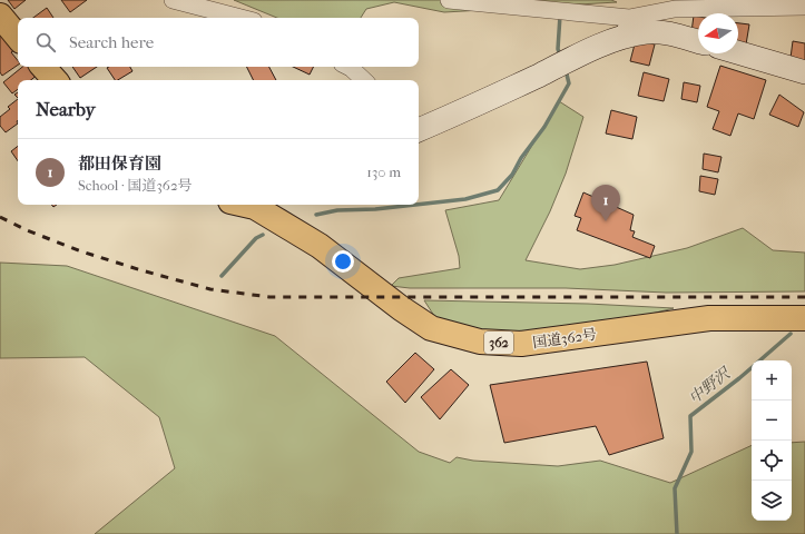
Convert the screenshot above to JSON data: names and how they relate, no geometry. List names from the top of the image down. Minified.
{"streets":{"highway":["国道362号","362"]},"water":["中野沢"],"north":"left","page":{"search":"Search here","heading":"Nearby","list":[{"mark":"1","name":"都田保育園","note":"School · 国道362号","value":"130 m"}],"pins":"1","map_buttons":["+","−"]}}
